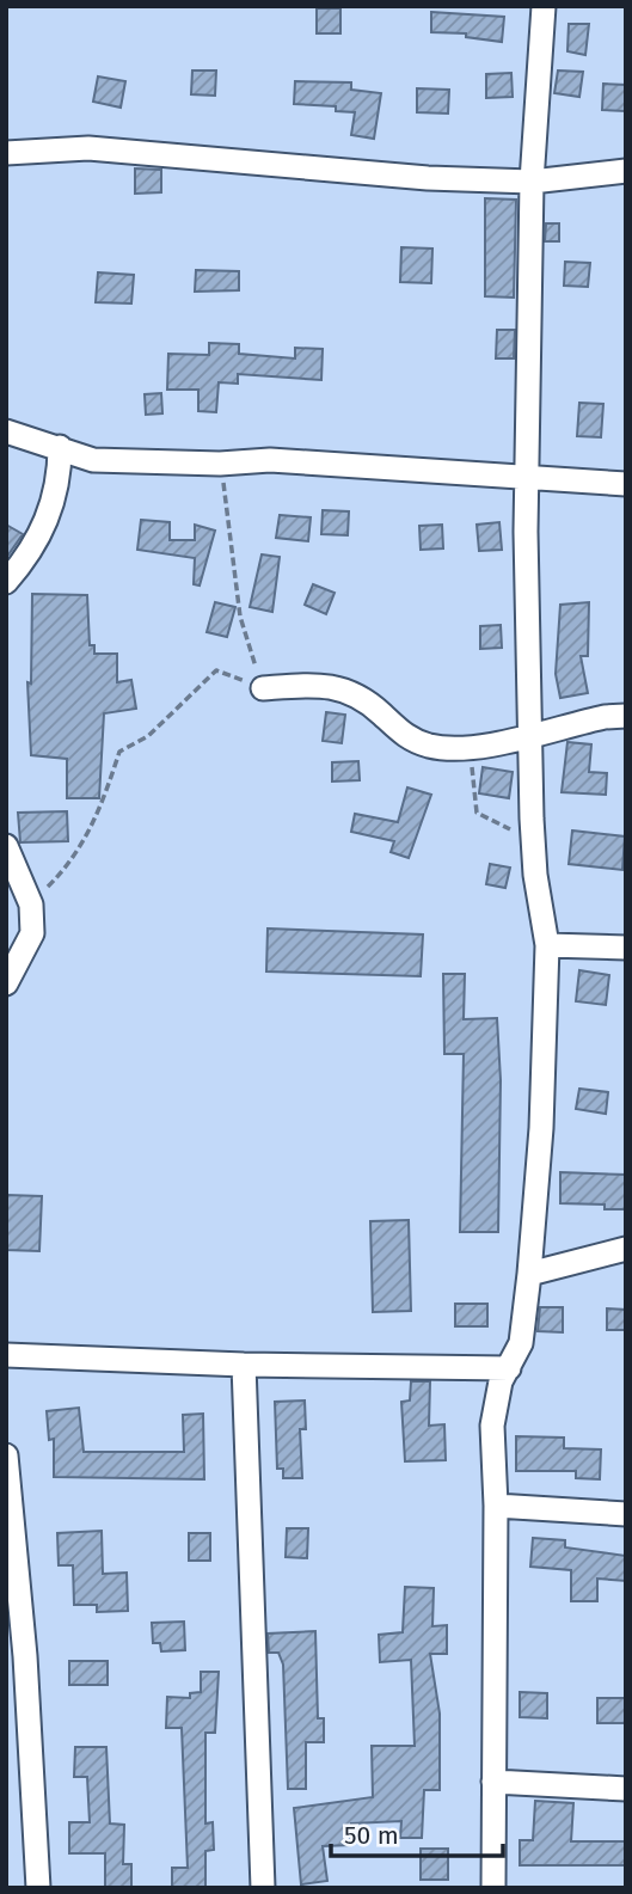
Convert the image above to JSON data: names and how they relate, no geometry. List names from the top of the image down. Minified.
{"scale_bar":"50 m"}
